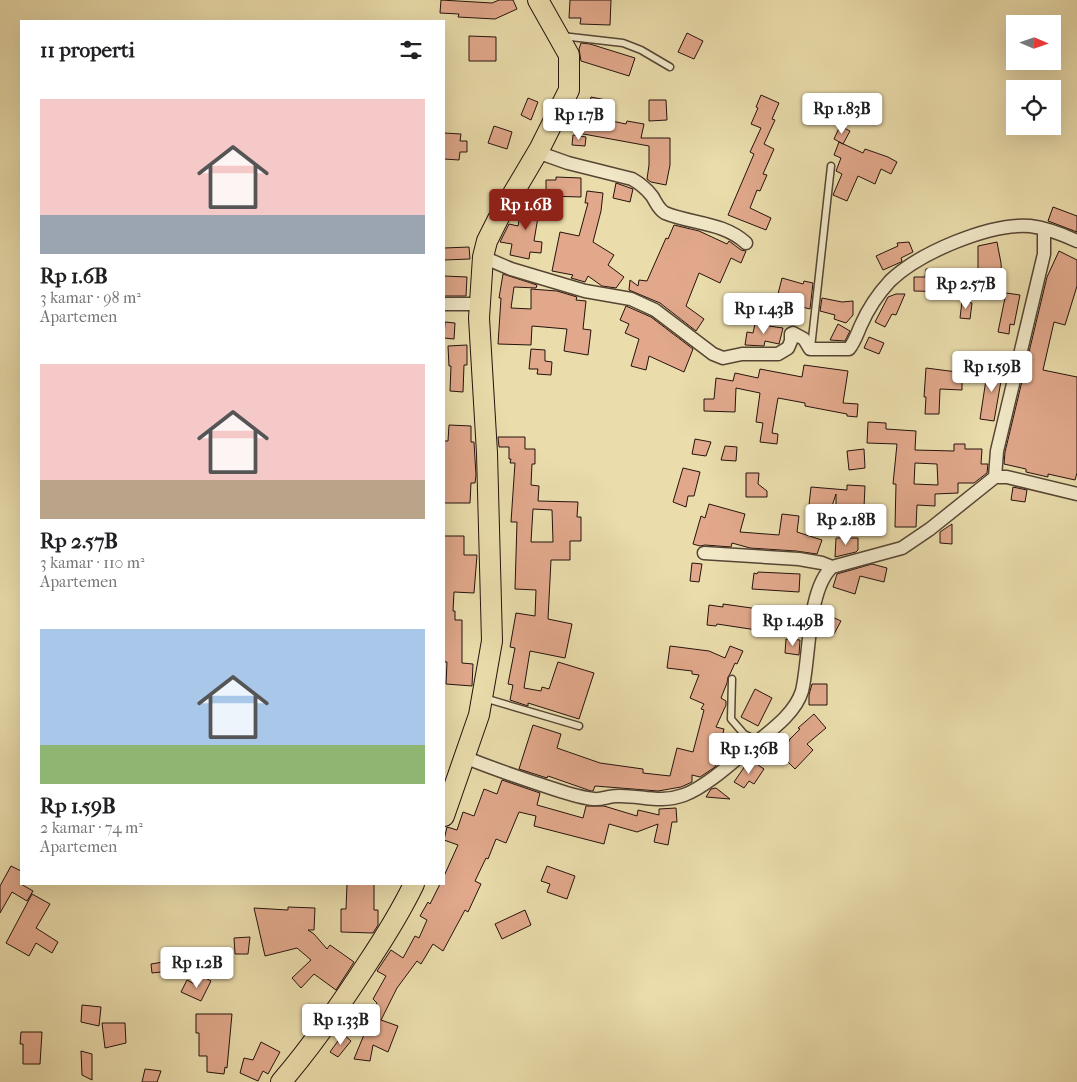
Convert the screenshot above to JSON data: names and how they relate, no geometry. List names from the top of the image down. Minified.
{"north":"right","page":{"heading":"11 properti","list":[{"name":"Rp 1.6B","note":"3 kamar · 98 m² · Apartemen"},{"name":"Rp 2.57B","note":"3 kamar · 110 m² · Apartemen"},{"name":"Rp 1.59B","note":"2 kamar · 74 m² · Apartemen"}],"price":["Rp 1.83B","Rp 1.7B","Rp 1.6B","Rp 2.57B","Rp 1.43B","Rp 1.59B","Rp 2.18B","Rp 1.49B","Rp 1.36B","Rp 1.2B","Rp 1.33B"]}}
